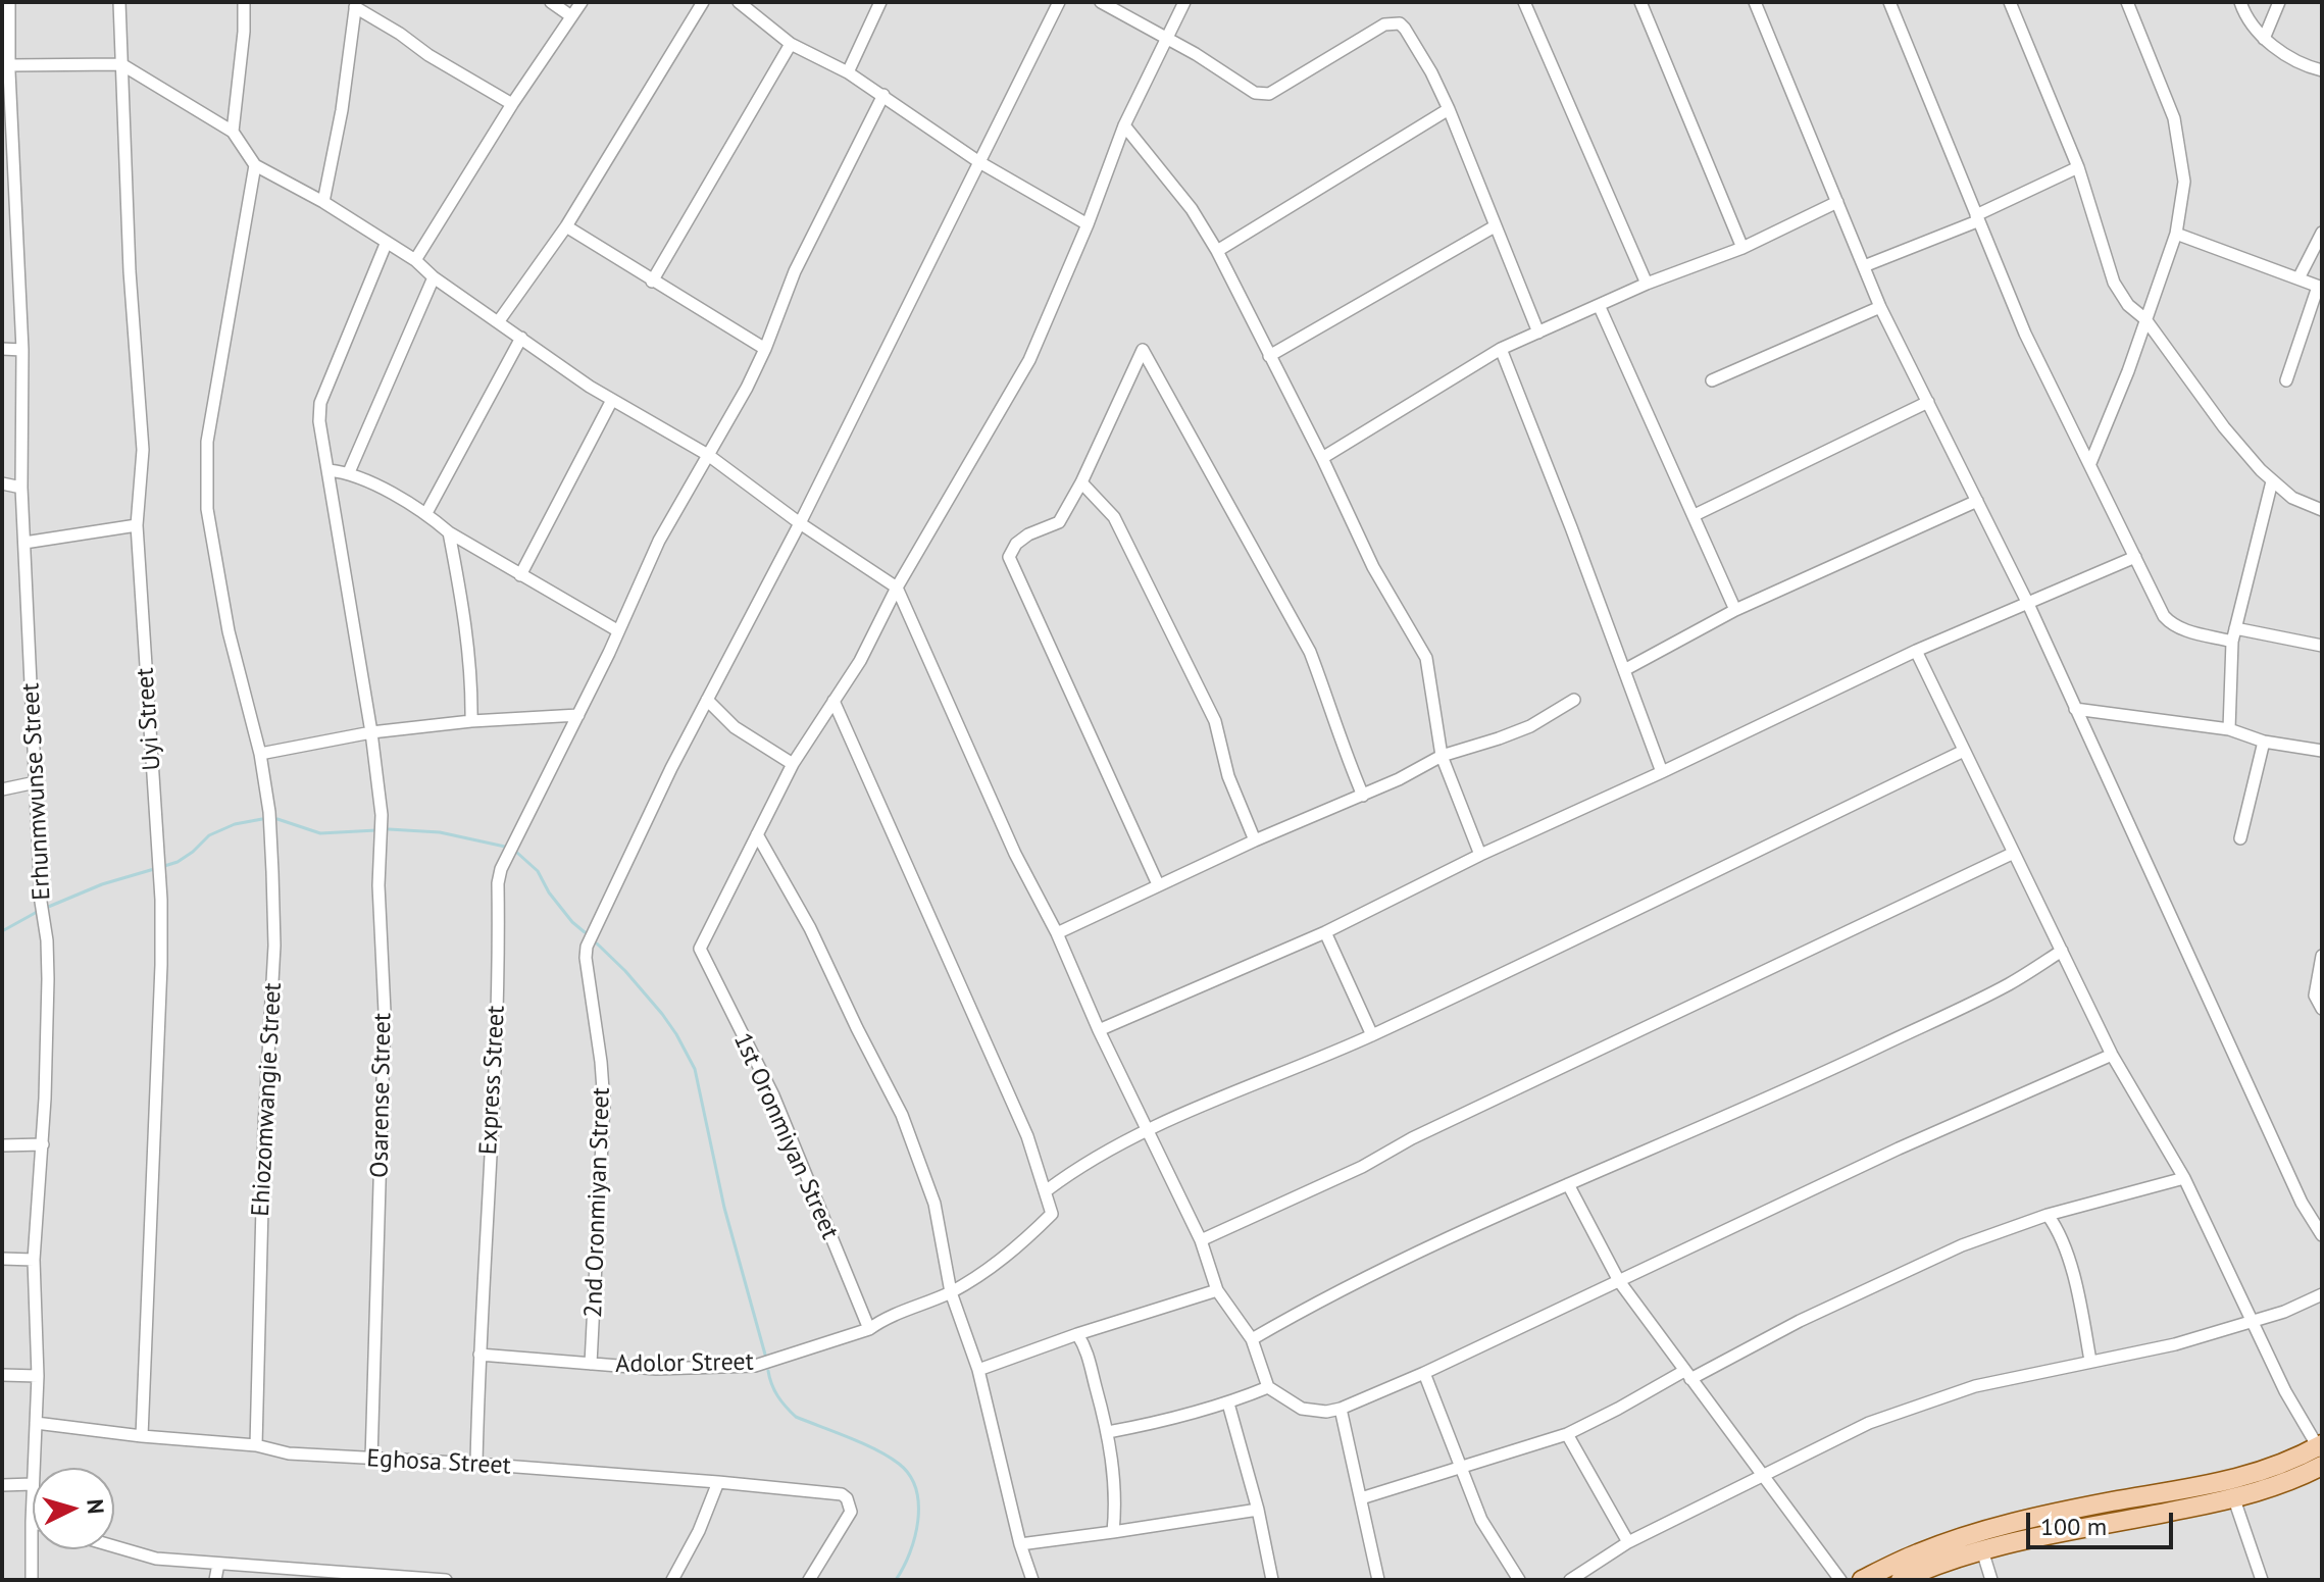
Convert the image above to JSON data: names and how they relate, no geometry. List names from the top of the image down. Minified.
{"streets":{"street":["Uyi Street","Erhunmwunse Street","Express Street","Osarense Street","Ehiozomwangie Street","1st Oronmiyan Street","2nd Oronmiyan Street","Adolor Street","Eghosa Street"]},"crossings":[["Uyi Street","Eghosa Street"],["Erhunmwunse Street","Eghosa Street"],["Express Street","Adolor Street"],["Express Street","Eghosa Street"],["Osarense Street","Eghosa Street"],["Ehiozomwangie Street","Eghosa Street"],["1st Oronmiyan Street","Adolor Street"],["2nd Oronmiyan Street","Adolor Street"]],"scale_bar":"100 m","north":"right"}
